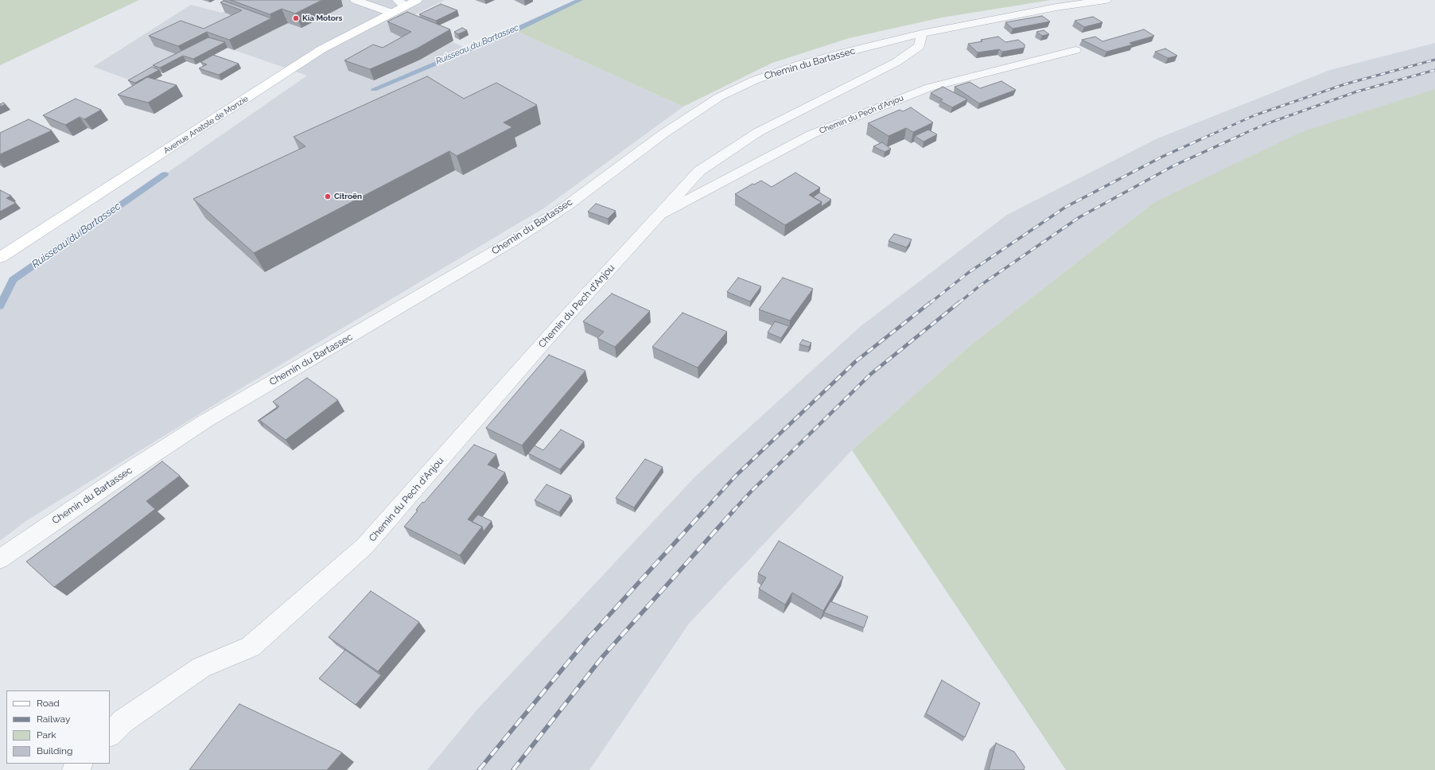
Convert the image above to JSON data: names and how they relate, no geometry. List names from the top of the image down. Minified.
{"streets":{"main road":["Avenue Anatole de Monzie"],"street":["Chemin du Bartassec","Chemin du Pech d'Anjou"]},"crossings":[["Chemin du Bartassec","Chemin du Pech d'Anjou"]],"water":["Ruisseau du Bartassec"],"places":["Kia Motors","Citroën"],"legend":["Road","Railway","Park","Building"]}
